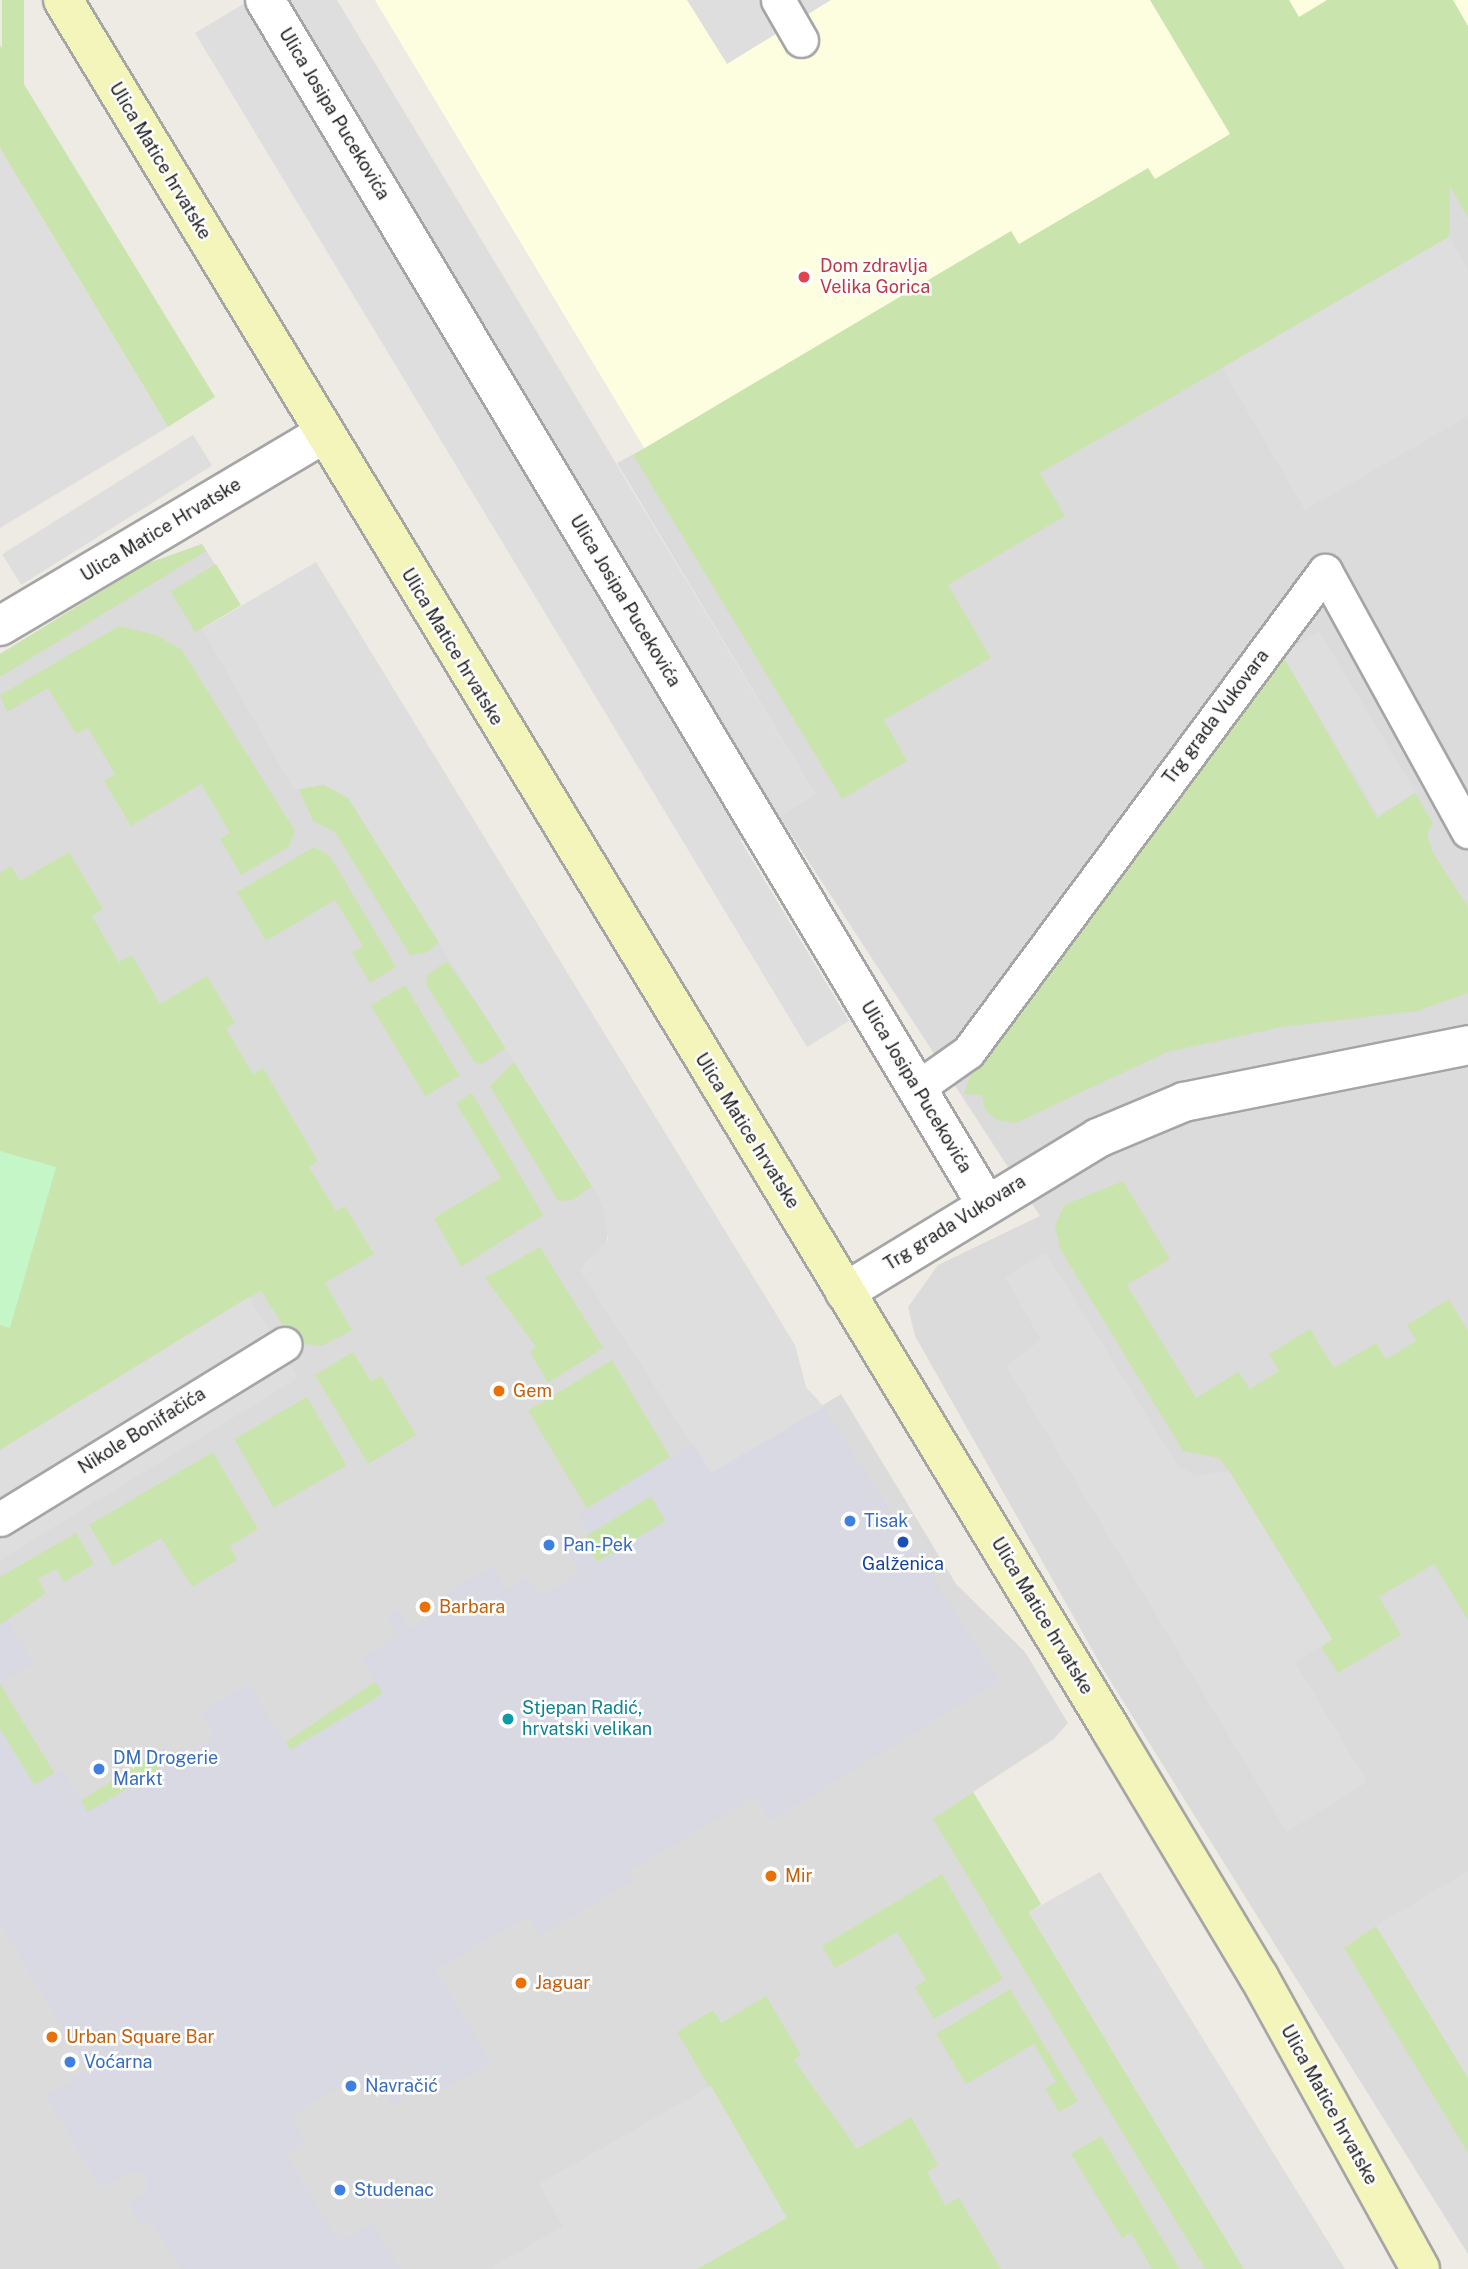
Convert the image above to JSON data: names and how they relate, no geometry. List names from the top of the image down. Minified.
{"streets":{"main road":["Ulica Matice hrvatske"],"street":["Ulica Josipa Pucekovića","Ulica Matice Hrvatske","Trg grada Vukovara"],"lane":["Nikole Bonifačića"]},"crossings":[["Ulica Josipa Pucekovića","Trg grada Vukovara"],["Ulica Matice hrvatske","Ulica Matice Hrvatske"],["Ulica Matice hrvatske","Trg grada Vukovara"]],"places":["Dom zdravlja Velika Gorica","Gem","Tisak","Galženica","Pan-Pek","Barbara","Stjepan Radić, hrvatski velikan","DM Drogerie Markt","Mir","Jaguar","Urban Square Bar","Voćarna","Navračić","Studenac"]}
